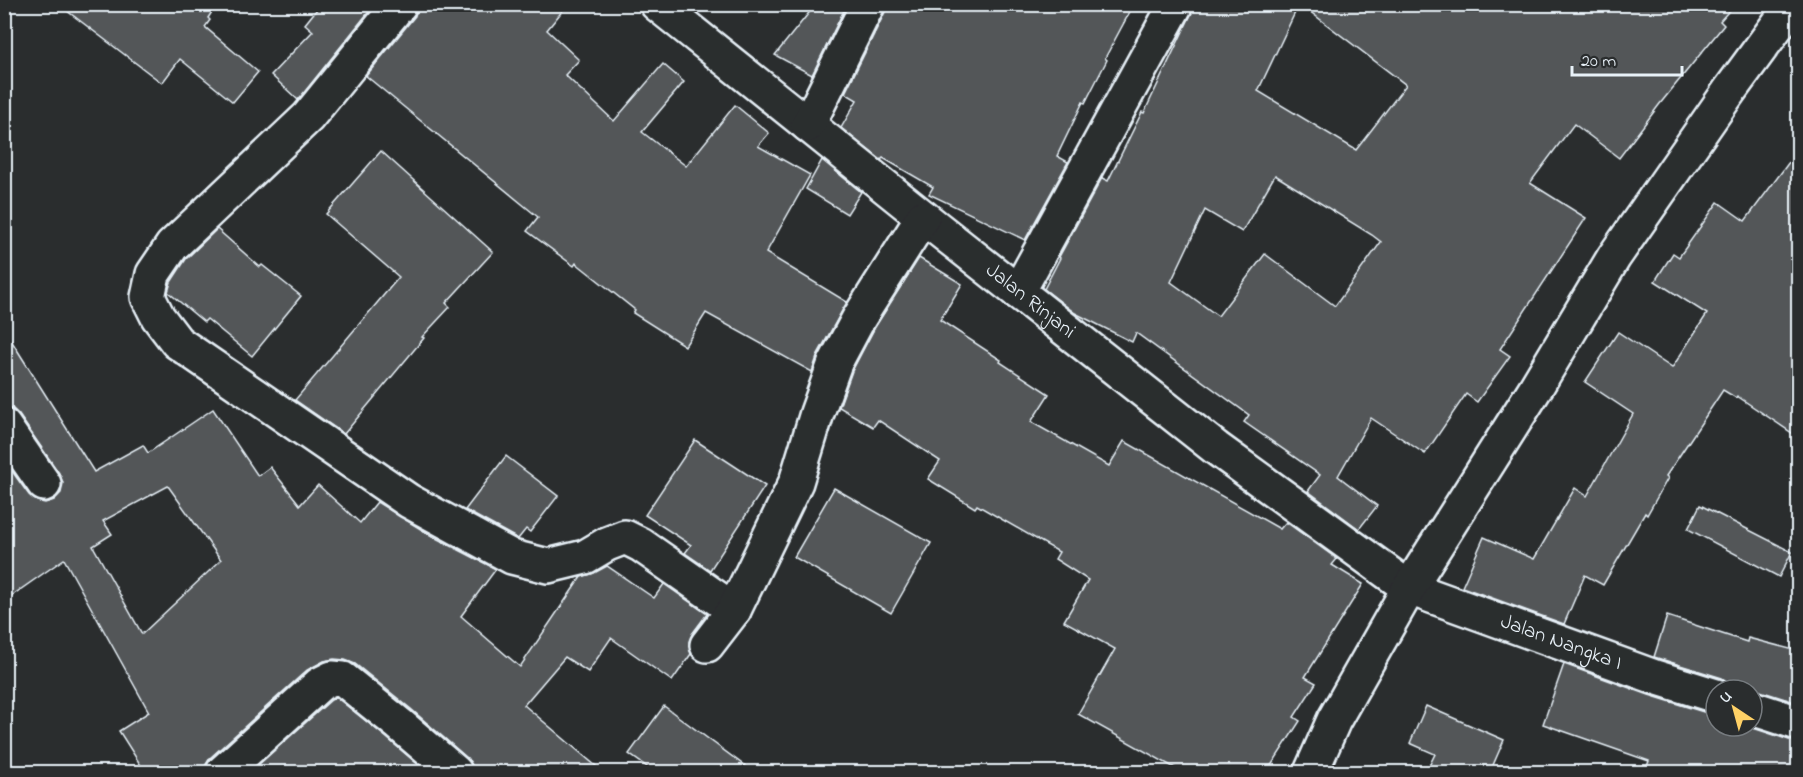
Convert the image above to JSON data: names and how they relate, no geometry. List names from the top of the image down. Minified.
{"streets":{"street":["Jalan Rinjani","Jalan Nangka I"]},"crossings":[["Jalan Rinjani","Jalan Nangka I"]],"scale_bar":"20 m","north":"top left"}
